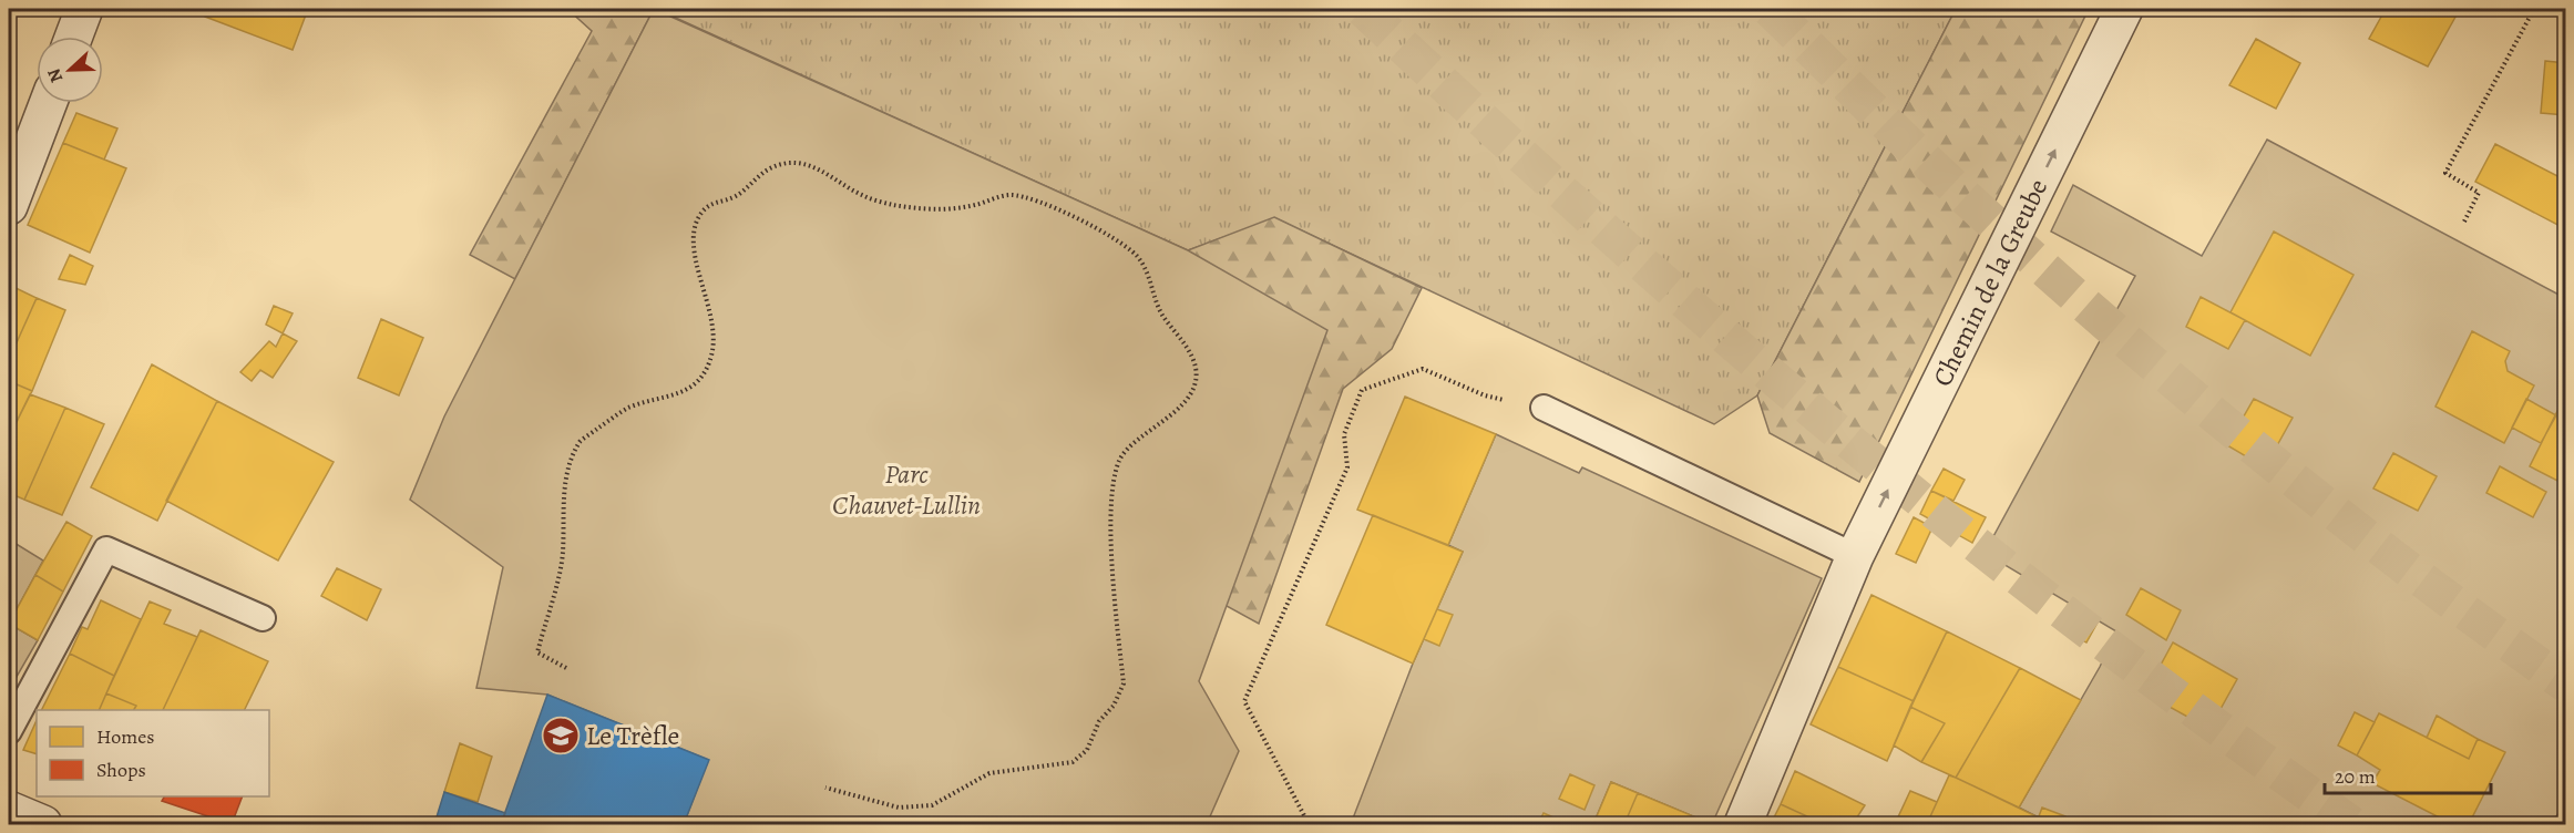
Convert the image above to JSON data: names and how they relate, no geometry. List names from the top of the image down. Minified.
{"streets":{"street":["Chemin de la Greube"]},"one_way":["Chemin de la Greube"],"parks":["Parc Chauvet-Lullin"],"places":{"school or university":["Le Trèfle"]},"legend":["Homes","Shops"],"scale_bar":"20 m","north":"left"}
